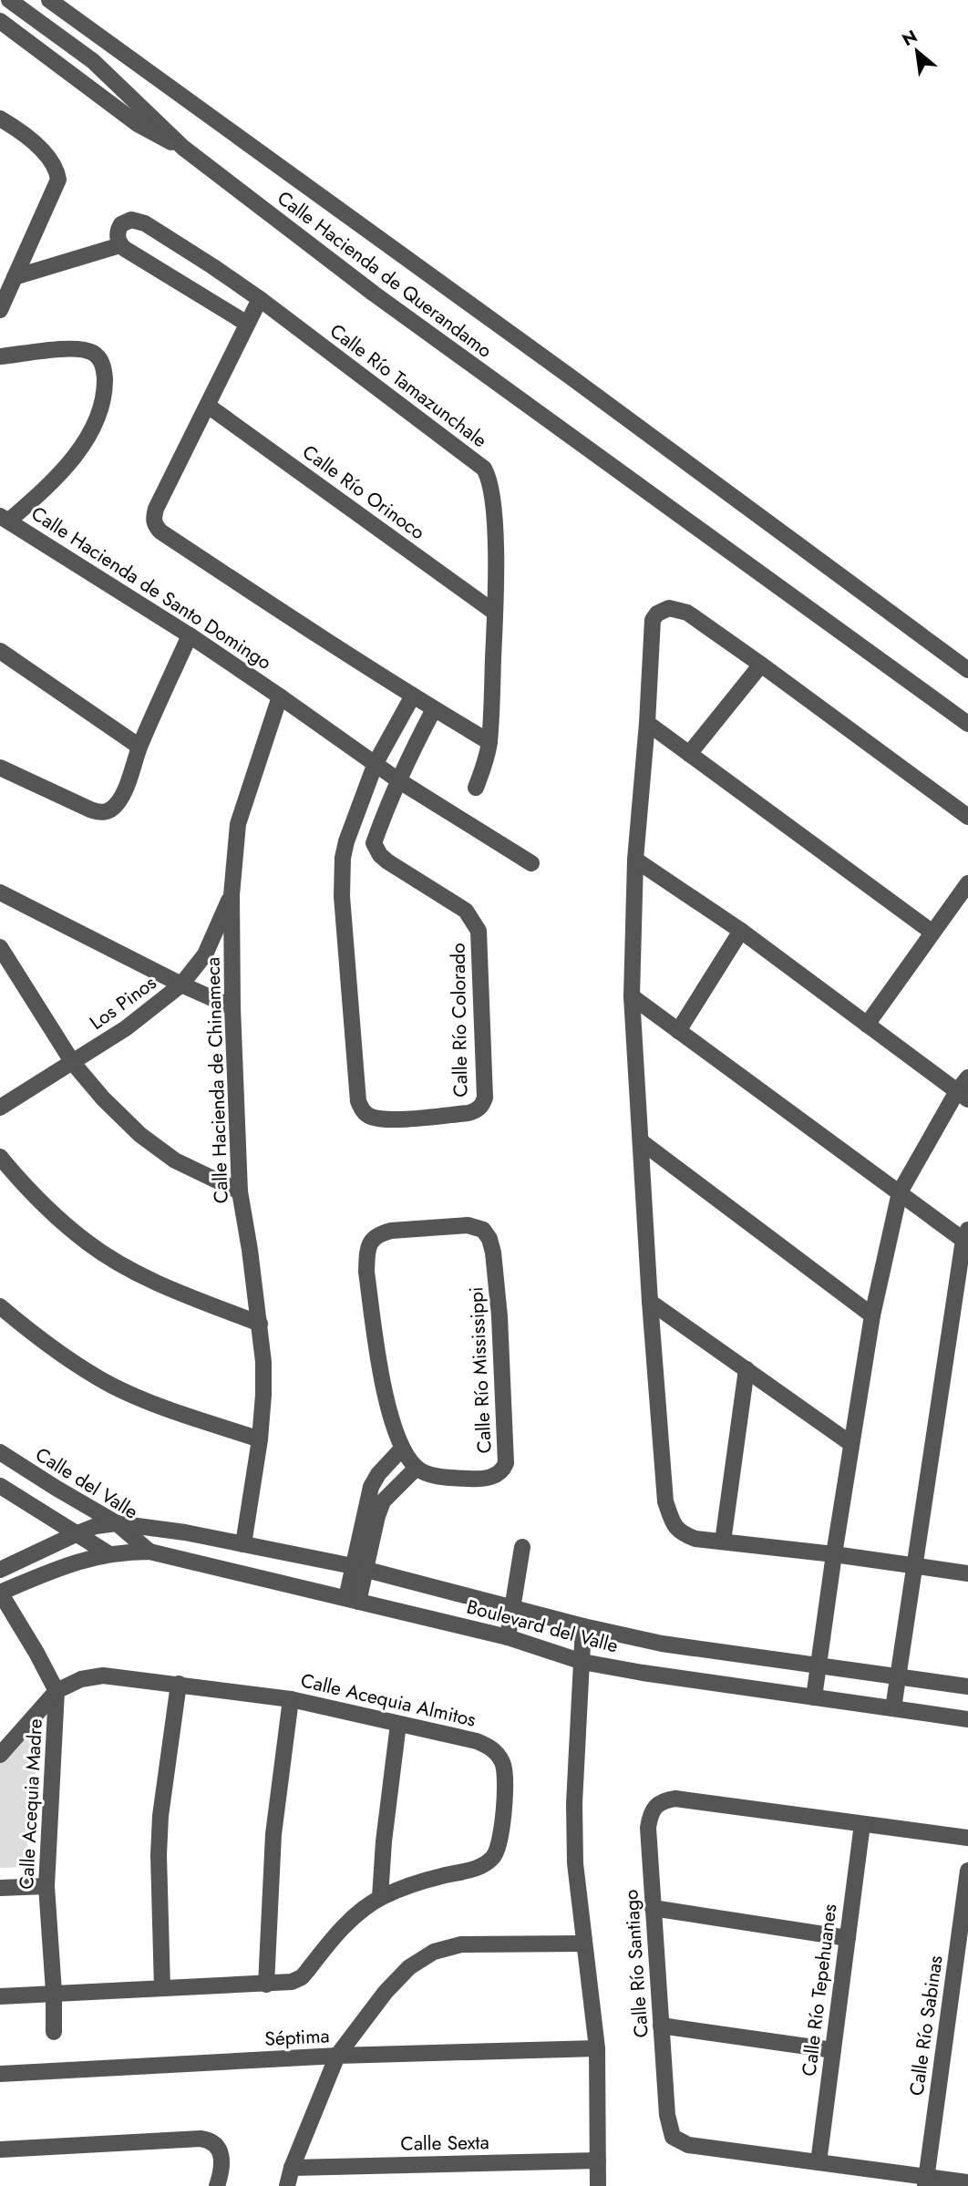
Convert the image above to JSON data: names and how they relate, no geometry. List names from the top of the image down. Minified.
{"streets":{"street":["Calle Hacienda de Querandamo","Calle Río Tamazunchale","Calle Río Orinoco","Calle Hacienda de Santo Domingo","Los Pinos","Calle Río Colorado","Calle Hacienda de Chinameca","Calle Río Mississippi","Calle del Valle","Boulevard del Valle","Calle Acequia Almitos","Calle Acequia Madre","Calle Río Santiago","Calle Río Tepehuanes","Calle Río Sabinas","Séptima","Calle Sexta"]},"crossings":[["Calle Río Tamazunchale","Calle Río Orinoco"],["Calle Hacienda de Santo Domingo","Calle Río Colorado"],["Calle Hacienda de Santo Domingo","Calle Hacienda de Chinameca"],["Los Pinos","Calle Hacienda de Chinameca"],["Calle Hacienda de Chinameca","Boulevard del Valle"],["Calle del Valle","Boulevard del Valle"],["Calle Acequia Almitos","Calle Acequia Madre"],["Calle Río Santiago","Calle Río Tepehuanes"],["Calle Río Santiago","Calle Río Sabinas"]],"north":"top left"}
